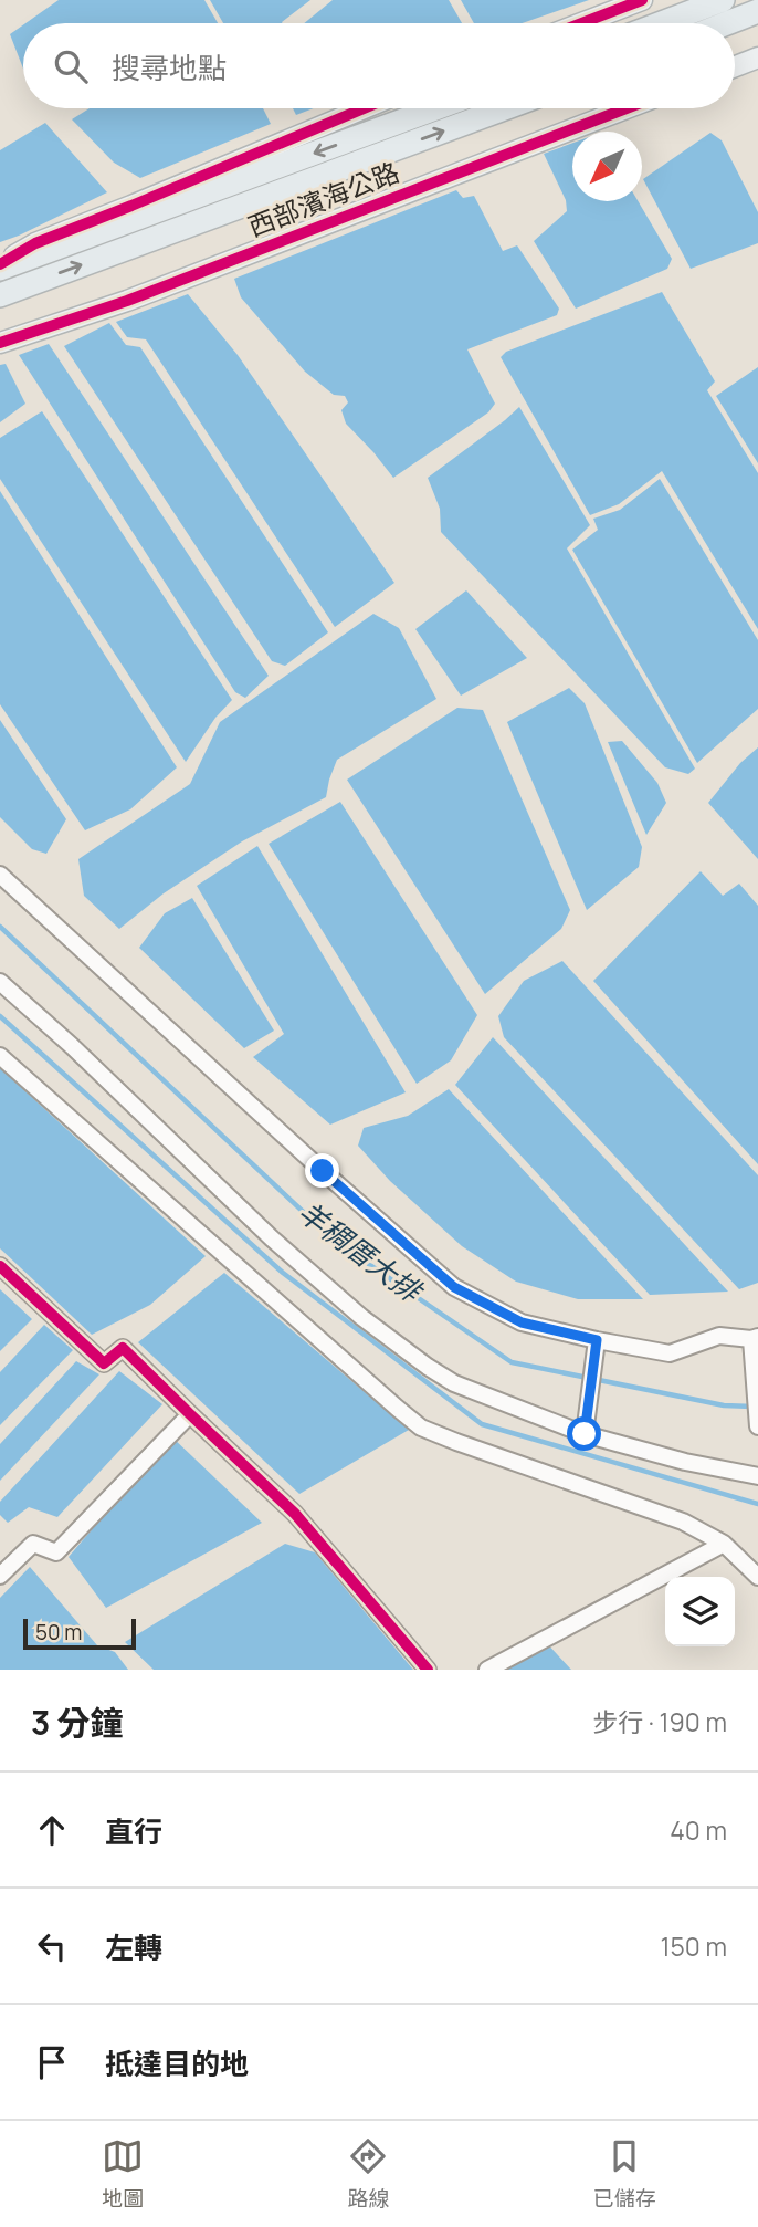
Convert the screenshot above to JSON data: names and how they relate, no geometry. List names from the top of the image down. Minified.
{"streets":{"main road":["西部濱海公路"]},"water":["羊稠厝大排"],"scale_bar":"50 m","north":"bottom left","page":{"search":"搜尋地點","scale":"50 m","heading":["3 分鐘","步行 · 190 m"],"list":[["直行","40 m"],["左轉","150 m"],"抵達目的地"],"nav":["地圖","路線","已儲存"]}}
